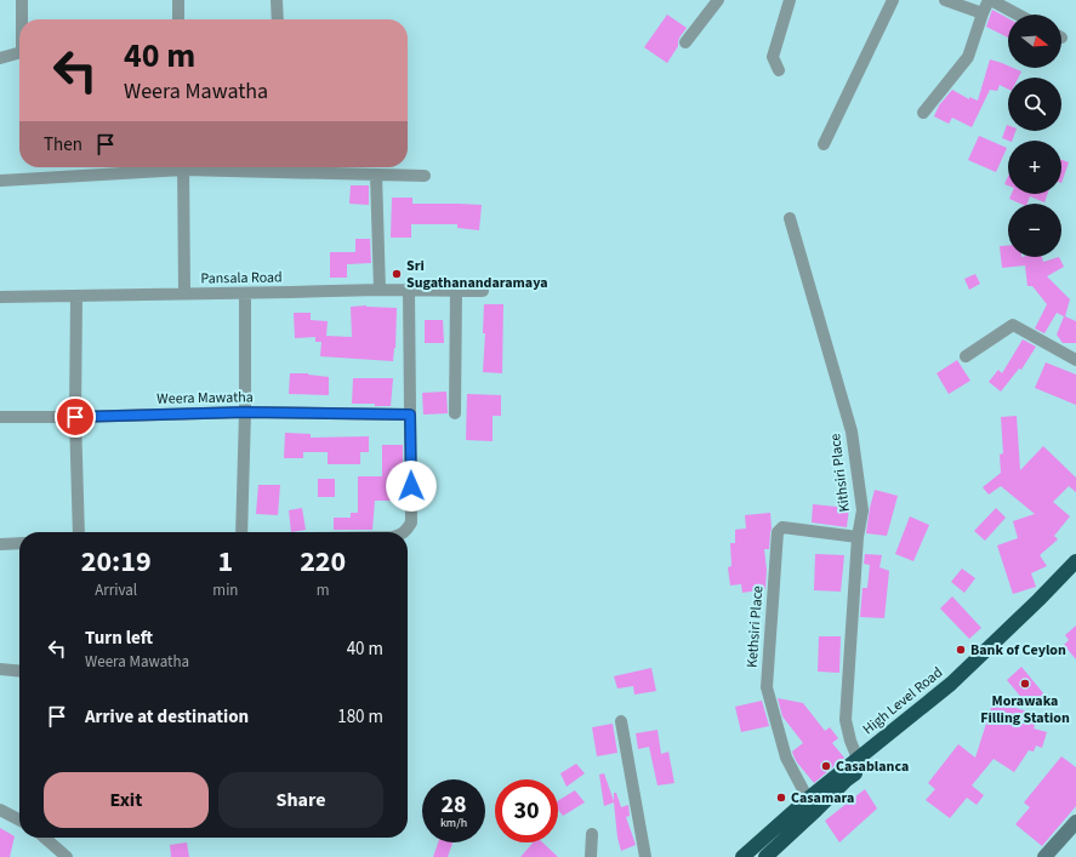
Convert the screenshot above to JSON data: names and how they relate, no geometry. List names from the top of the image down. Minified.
{"streets":{"highway":["High Level Road"],"street":["Pansala Road","Weera Mawatha","Kithsiri Place","Kethsiri Place"]},"crossings":[["Kithsiri Place","Kethsiri Place"],["Kithsiri Place","High Level Road"],["Kethsiri Place","High Level Road"]],"places":["Sri Sugathanandaramaya","Bank of Ceylon","Morawaka Filling Station","Casablanca","Casamara"],"north":"right","page":{"map_buttons":["+","−"],"turn":["40 m","Weera Mawatha"],"then":"Then","eta":["20:19","Arrival","1","min","220","m"],"list":[{"name":"Turn left","note":"Weera Mawatha","value":"40 m"},{"name":"Arrive at destination","value":"180 m"}],"buttons":["Exit","Share"],"speed":"28 km/h","limit":"30"}}
